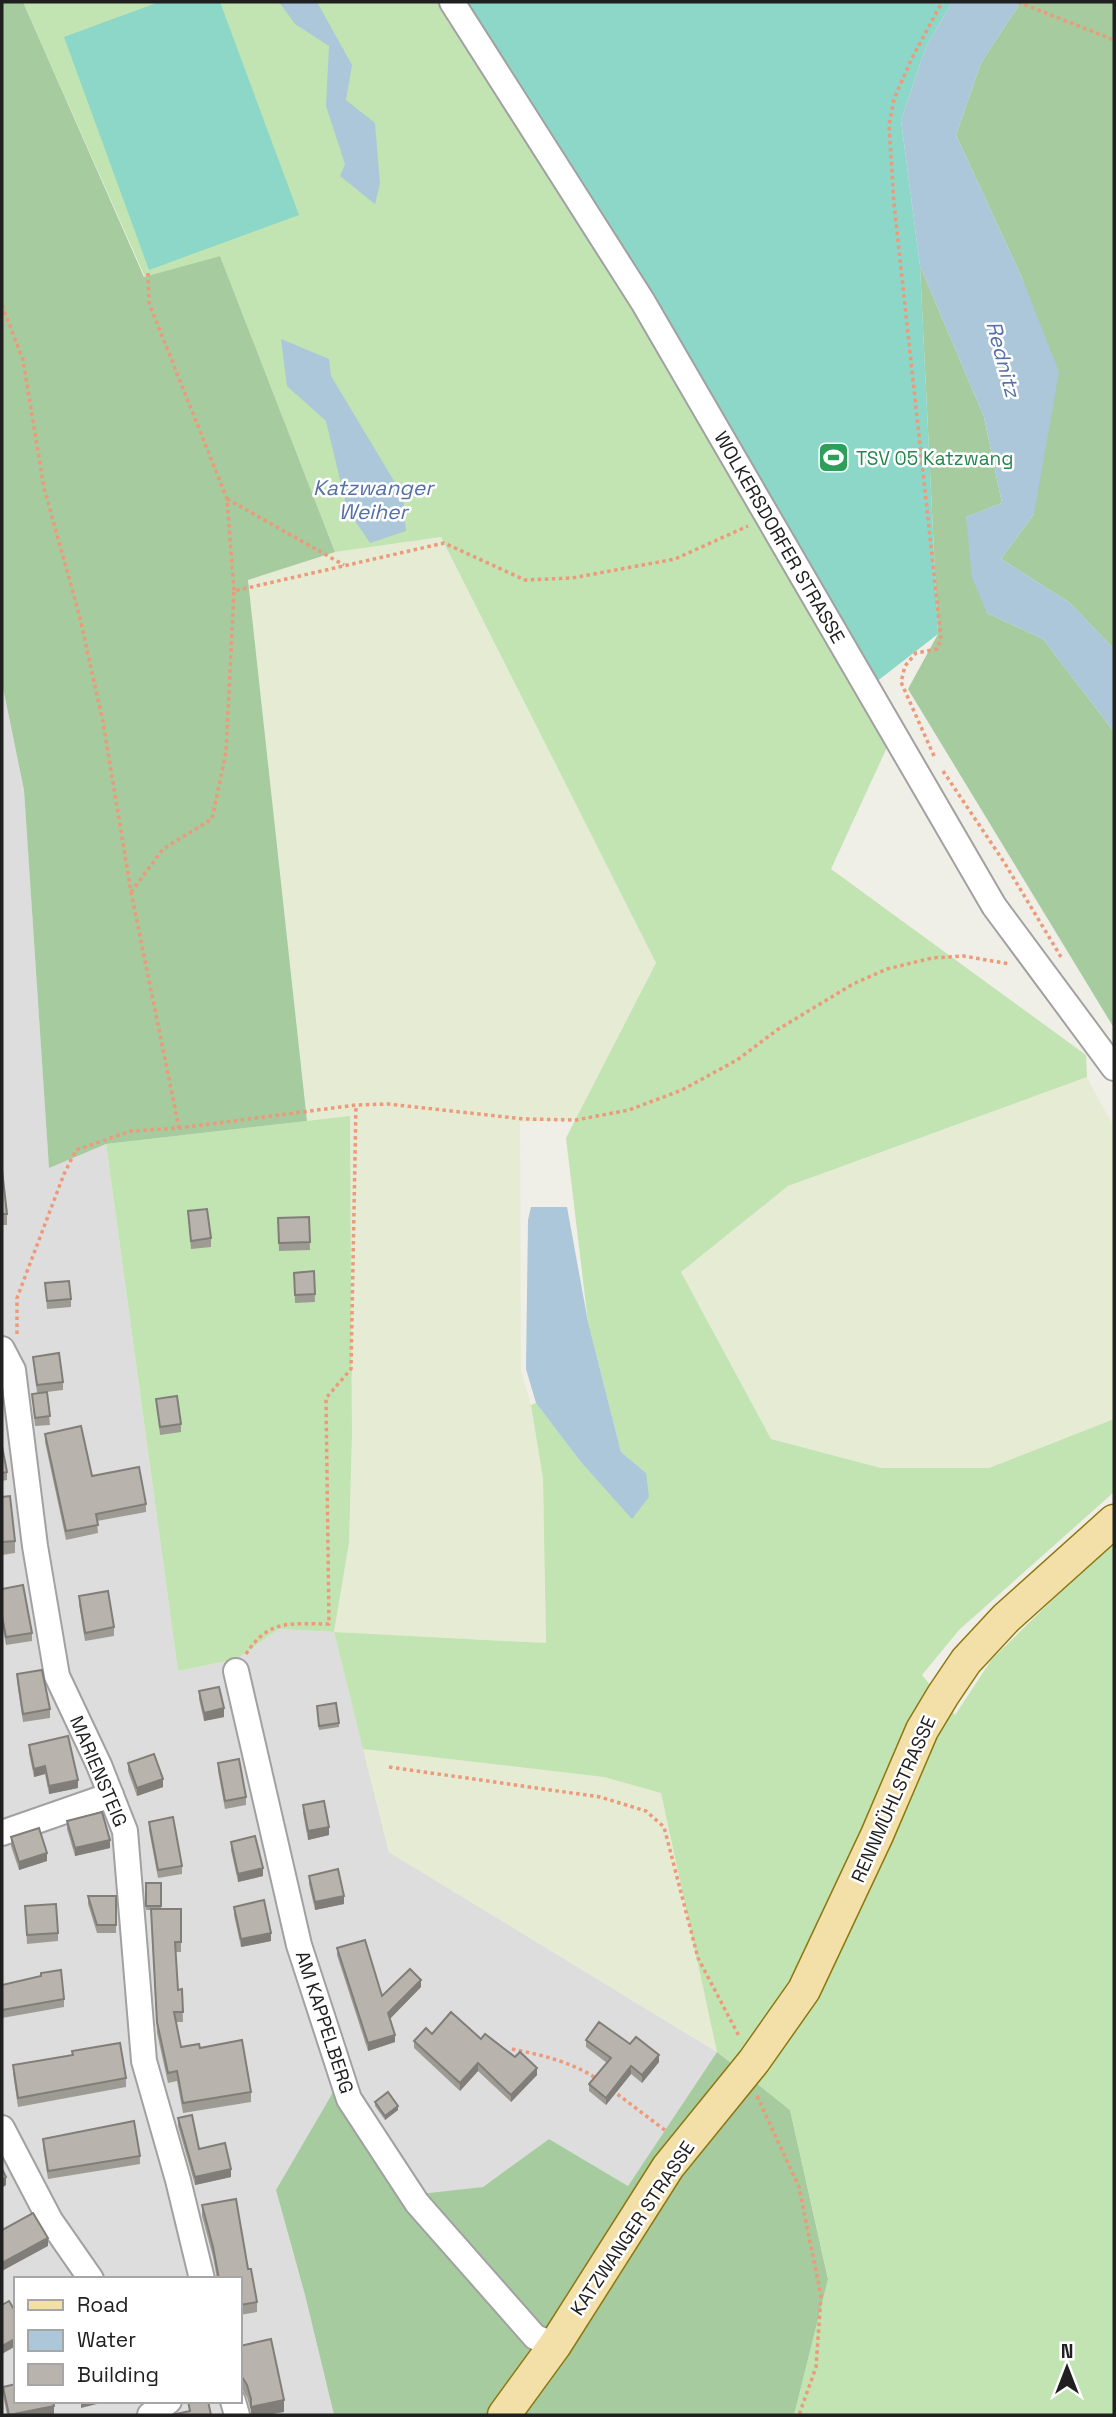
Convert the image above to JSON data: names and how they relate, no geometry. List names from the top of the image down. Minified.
{"streets":{"main road":["RENNMÜHLSTRASSE","KATZWANGER STRASSE"],"street":["WOLKERSDORFER STRASSE","MARIENSTEIG","AM KAPPELBERG"]},"crossings":[["RENNMÜHLSTRASSE","KATZWANGER STRASSE"],["AM KAPPELBERG","KATZWANGER STRASSE"]],"water":["Rednitz","Katzwanger Weiher"],"places":{"sports":["TSV 05 Katzwang"]},"legend":["Road","Water","Building"],"north":"top"}
